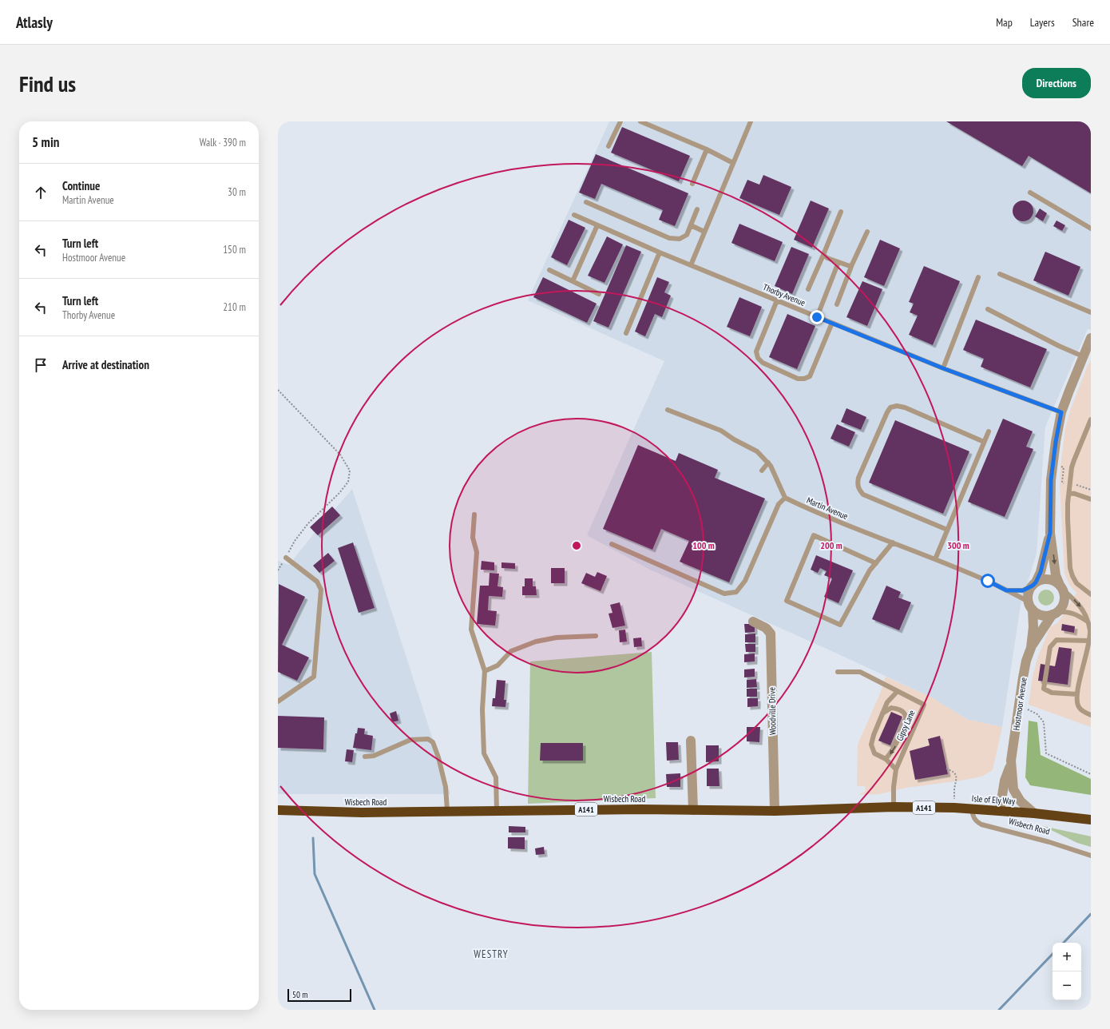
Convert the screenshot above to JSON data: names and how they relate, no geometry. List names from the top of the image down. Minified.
{"streets":{"highway":["Wisbech Road","Isle of Ely Way","A141"],"street":["Hostmoor Avenue","Woodville Drive"],"lane":["Thorby Avenue","Martin Avenue","Gipsy Lane"]},"crossings":[["Martin Avenue","Hostmoor Avenue"],["Hostmoor Avenue","Isle of Ely Way"],["Woodville Drive","Wisbech Road"],["Gipsy Lane","Wisbech Road"],["Gipsy Lane","Isle of Ely Way"],["Wisbech Road","Isle of Ely Way"]],"districts":["WESTRY"],"scale_bar":"50 m","page":{"header":"Atlasly","nav":["Map","Layers","Share"],"buttons":"Directions","title":"Find us","heading":["5 min","Walk · 390 m"],"list":[["Continue","Martin Avenue","30 m"],["Turn left","Hostmoor Avenue","150 m"],["Turn left","Thorby Avenue","210 m"],"Arrive at destination"],"map_buttons":["+","−"],"scale":"50 m"},"rings":["100 m","200 m","300 m"]}
